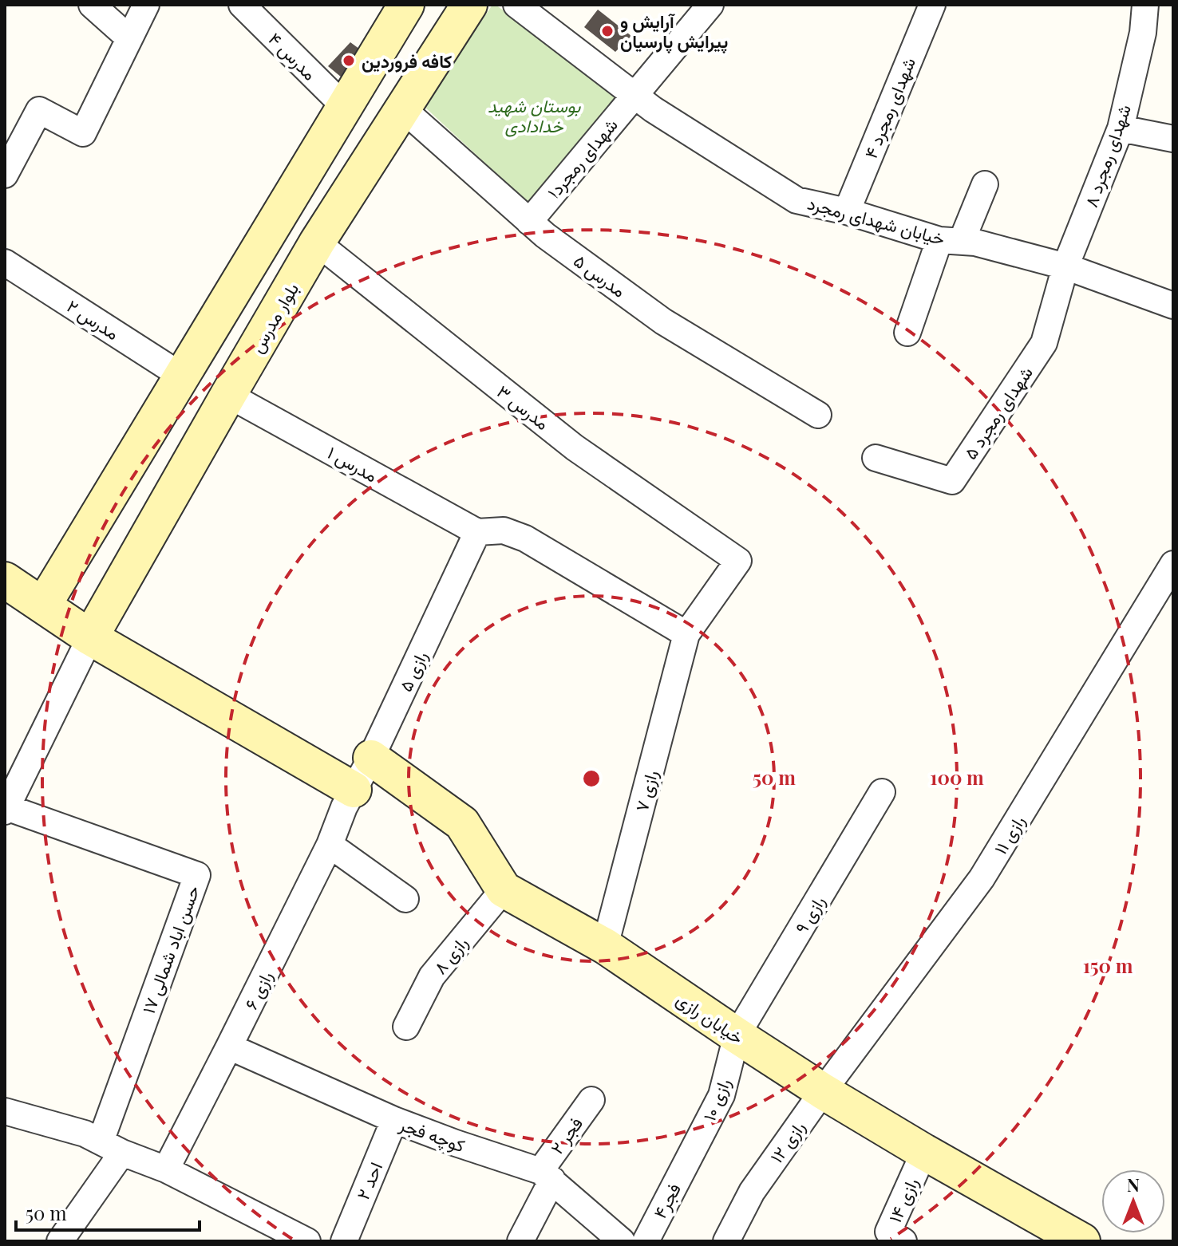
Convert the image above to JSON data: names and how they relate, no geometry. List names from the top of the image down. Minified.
{"streets":{"street":["مدرس ۴","شهدای رمجرد ۴","شهدای رمجرد ۸","شهدای رمجرد۱","خیابان شهدای رمجرد","مدرس ۵","بلوار مدرس","مدرس ۲","مدرس ۳","شهدای رمجرد ۵","مدرس ۱","رازی ۵","رازی ۷","رازی ۱۱","رازی ۹","حسن اباد شمالی ۱۷","رازی ۸","رازی ۶","خیابان رازی","رازی ۱۰","کوچه فجر","فجر ۲","رازی ۱۲","احد ۲","رازی ۱۴","فجر۴"]},"crossings":[["شهدای رمجرد ۴","خیابان شهدای رمجرد"],["شهدای رمجرد ۸","خیابان شهدای رمجرد"],["شهدای رمجرد ۸","شهدای رمجرد ۵"],["شهدای رمجرد۱","خیابان شهدای رمجرد"],["شهدای رمجرد۱","مدرس ۵"],["خیابان شهدای رمجرد","شهدای رمجرد ۵"],["مدرس ۵","بلوار مدرس"],["بلوار مدرس","مدرس ۳"],["بلوار مدرس","مدرس ۱"],["مدرس ۳","رازی ۷"],["مدرس ۱","رازی ۵"],["رازی ۵","رازی ۶"],["رازی ۵","خیابان رازی"],["رازی ۷","خیابان رازی"],["رازی ۱۱","خیابان رازی"],["رازی ۱۱","رازی ۱۲"],["رازی ۹","خیابان رازی"],["رازی ۹","رازی ۱۰"],["رازی ۸","خیابان رازی"],["رازی ۶","کوچه فجر"],["خیابان رازی","رازی ۱۰"],["خیابان رازی","رازی ۱۲"],["خیابان رازی","رازی ۱۴"],["رازی ۱۰","فجر۴"],["کوچه فجر","فجر ۲"],["کوچه فجر","احد ۲"]],"parks":["بوستان شهید خدادادی"],"places":["آرایش و پیرایش پارسیان","کافه فروردین"],"scale_bar":"50 m","north":"top","rings":["50 m","100 m","150 m"]}
